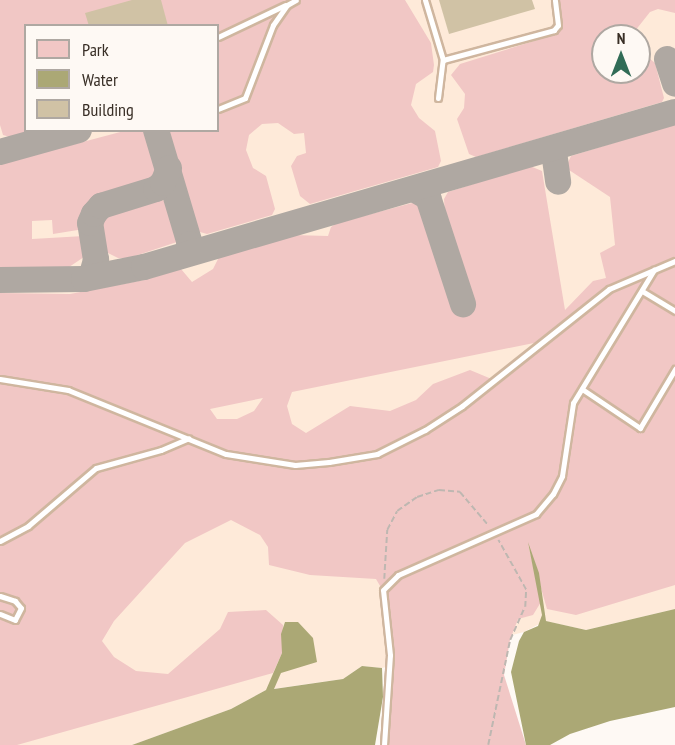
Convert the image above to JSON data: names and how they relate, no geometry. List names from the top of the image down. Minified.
{"legend":["Park","Water","Building"],"north":"top"}
